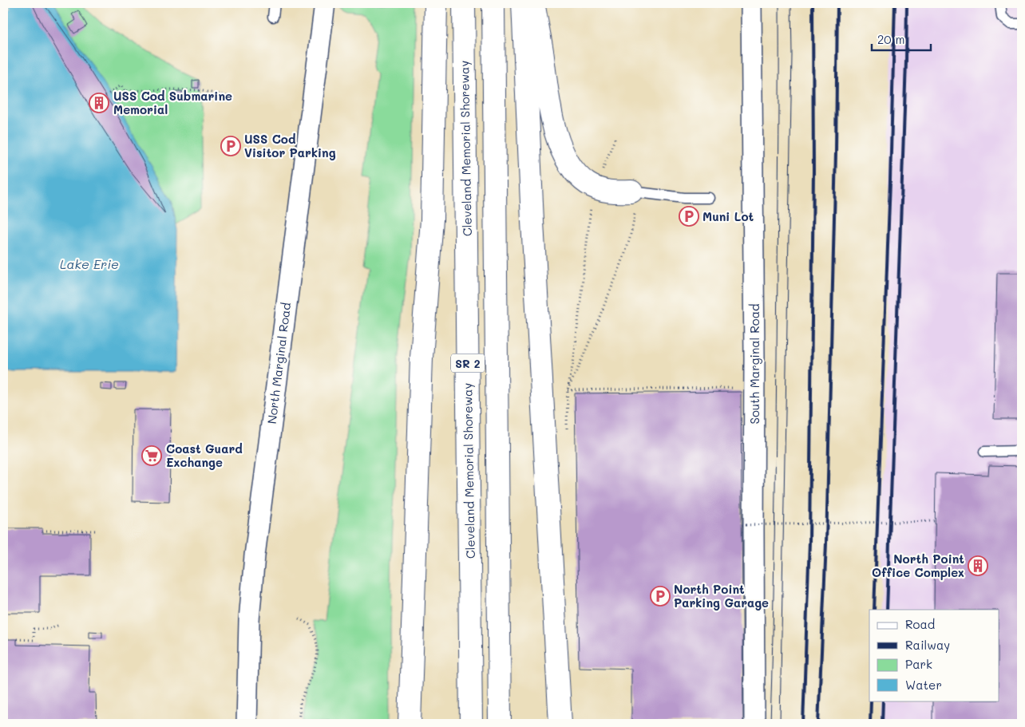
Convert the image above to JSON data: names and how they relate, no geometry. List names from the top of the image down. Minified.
{"streets":{"highway":["Cleveland Memorial Shoreway","SR 2"],"street":["North Marginal Road","South Marginal Road"]},"water":["Lake Erie"],"places":{"building":["USS Cod Submarine Memorial","North Point Office Complex"],"parking":["USS Cod Visitor Parking","Muni Lot","North Point Parking Garage"],"supermarket":["Coast Guard Exchange"]},"legend":["Road","Railway","Park","Water"],"scale_bar":"20 m"}
